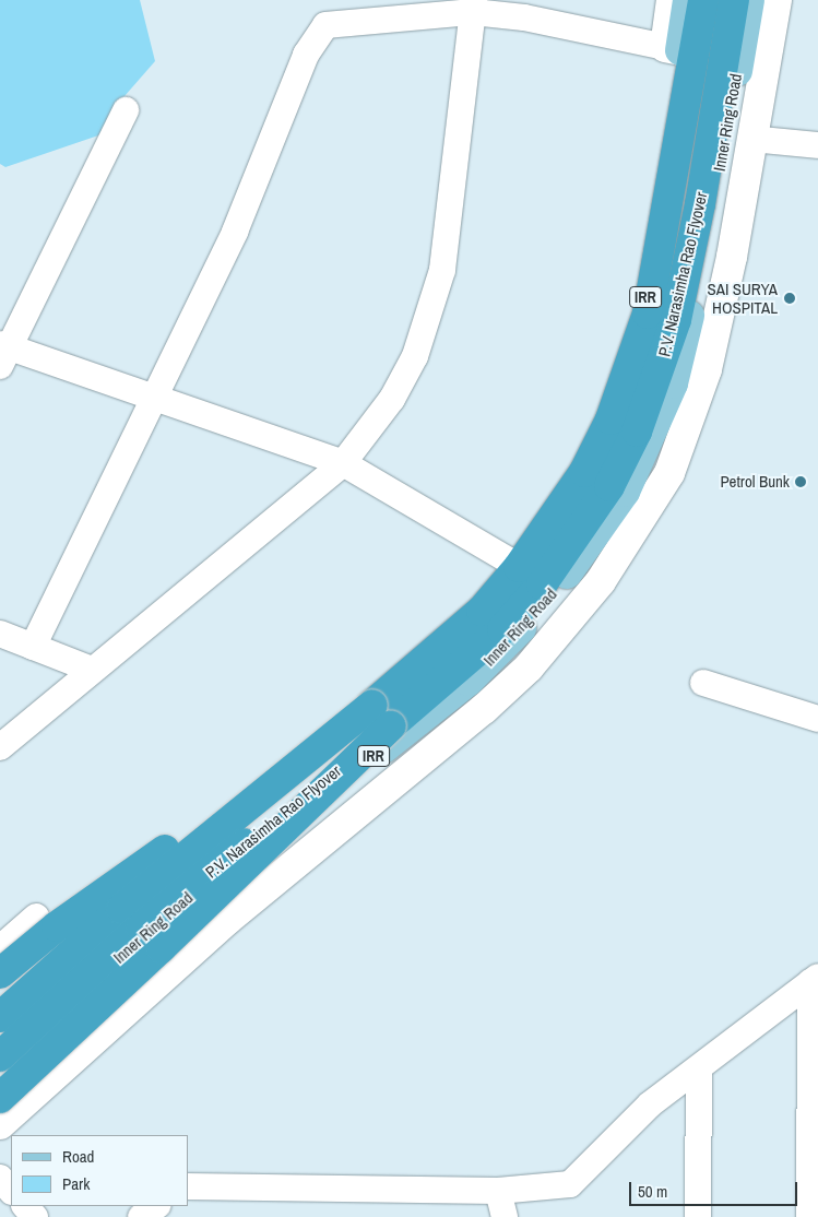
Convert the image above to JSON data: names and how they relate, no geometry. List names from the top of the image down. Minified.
{"streets":{"highway":["P.V. Narasimha Rao Flyover"],"main road":["Inner Ring Road","IRR"]},"crossings":[["Inner Ring Road","P.V. Narasimha Rao Flyover"]],"places":["SAI SURYA HOSPITAL","Petrol Bunk"],"legend":["Road","Park"],"scale_bar":"50 m"}
